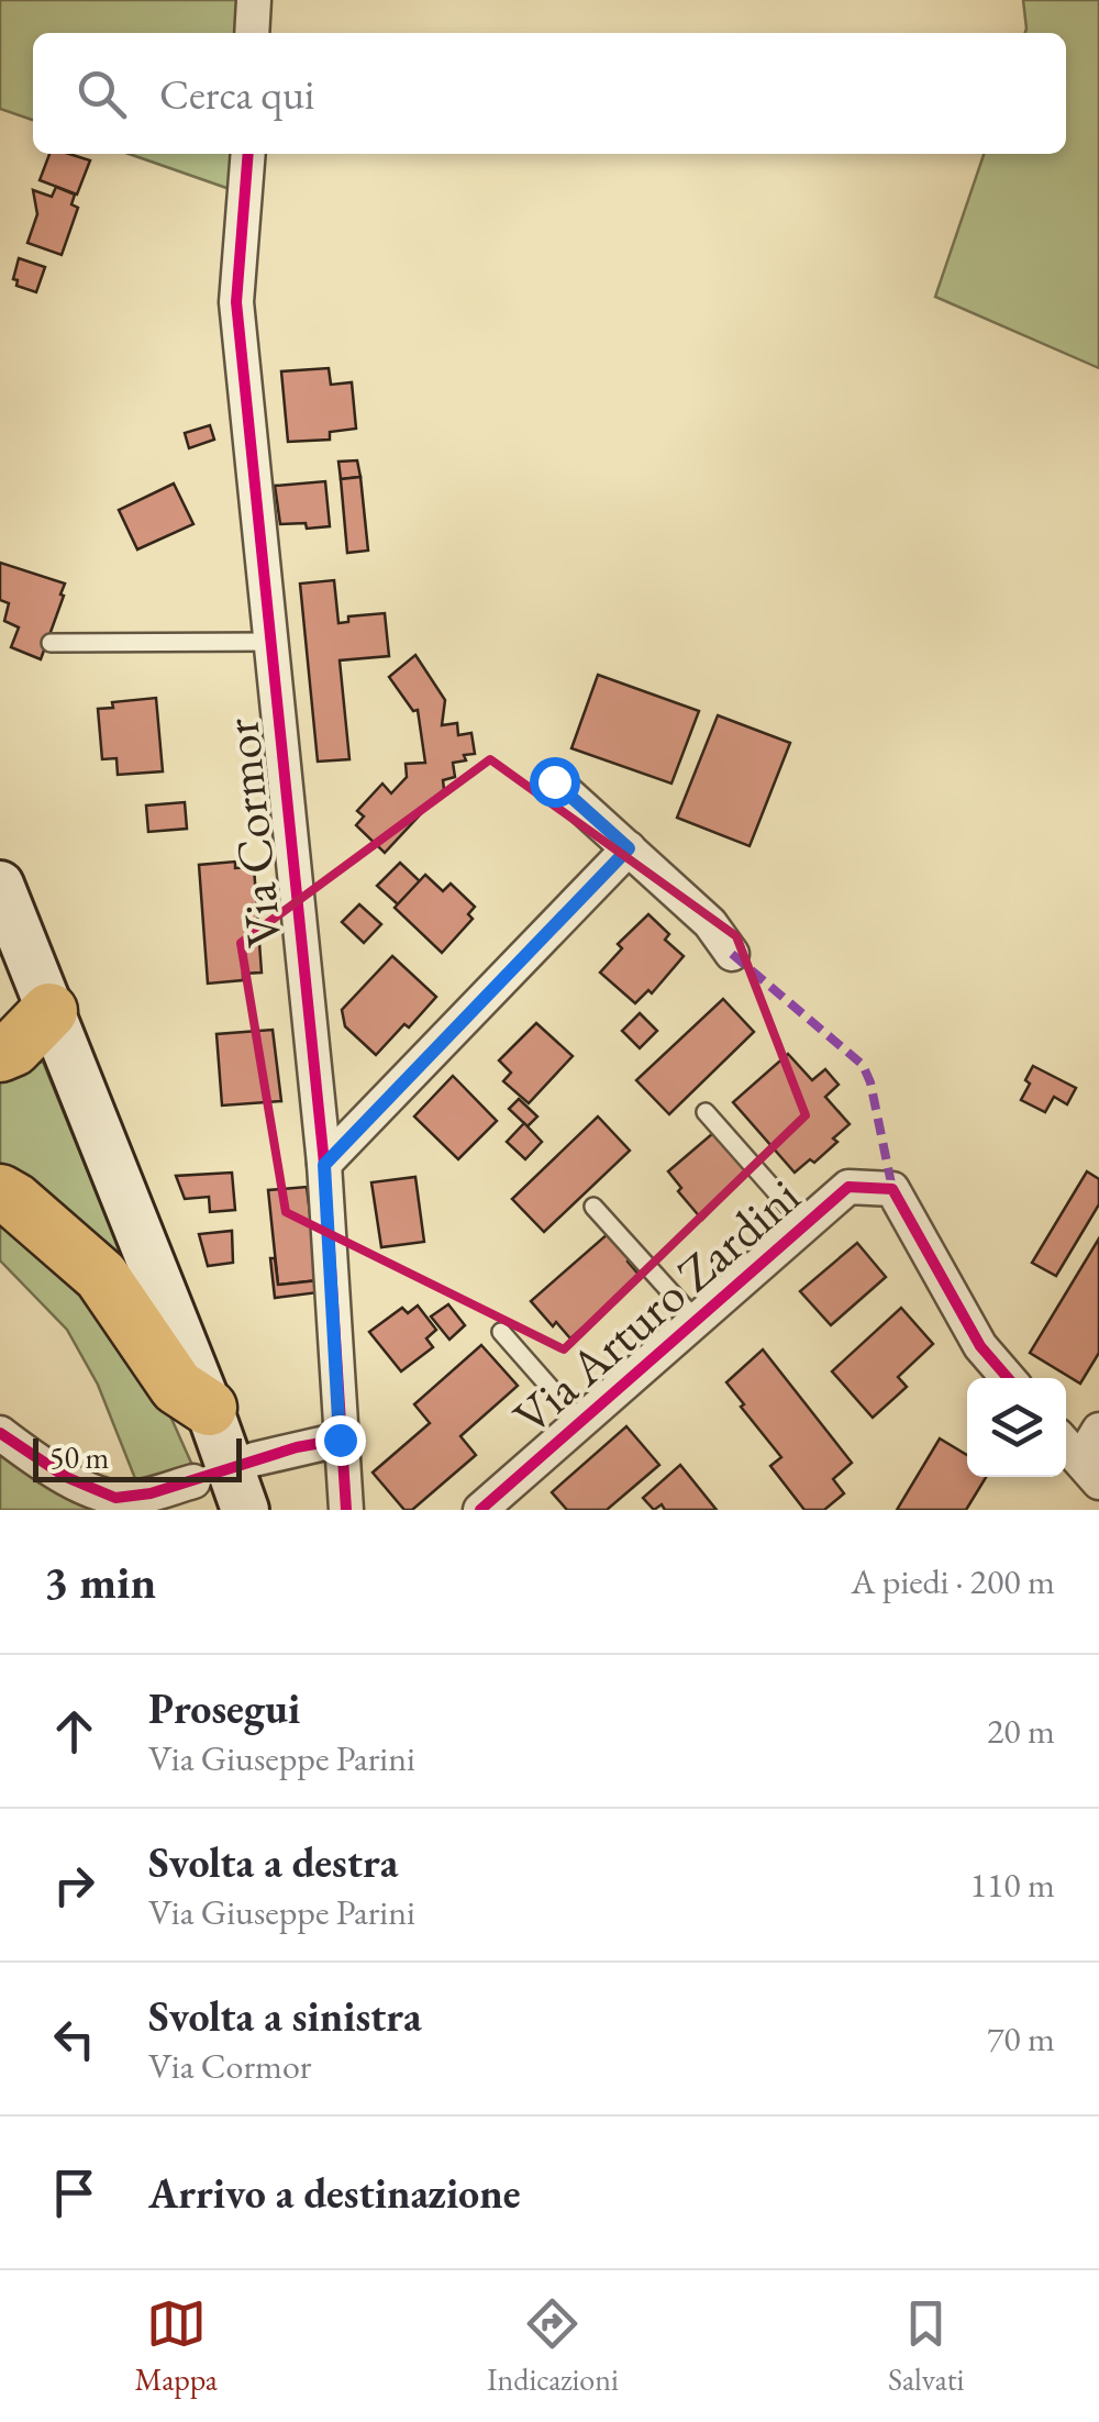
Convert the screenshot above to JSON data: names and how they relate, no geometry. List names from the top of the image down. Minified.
{"streets":{"street":["Via Cormor","Via Arturo Zardini"]},"scale_bar":"50 m","page":{"search":"Cerca qui","scale":"50 m","heading":["3 min","A piedi · 200 m"],"list":[["Prosegui","Via Giuseppe Parini","20 m"],["Svolta a destra","Via Giuseppe Parini","110 m"],["Svolta a sinistra","Via Cormor","70 m"],"Arrivo a destinazione"],"nav":["Mappa","Indicazioni","Salvati"]}}
